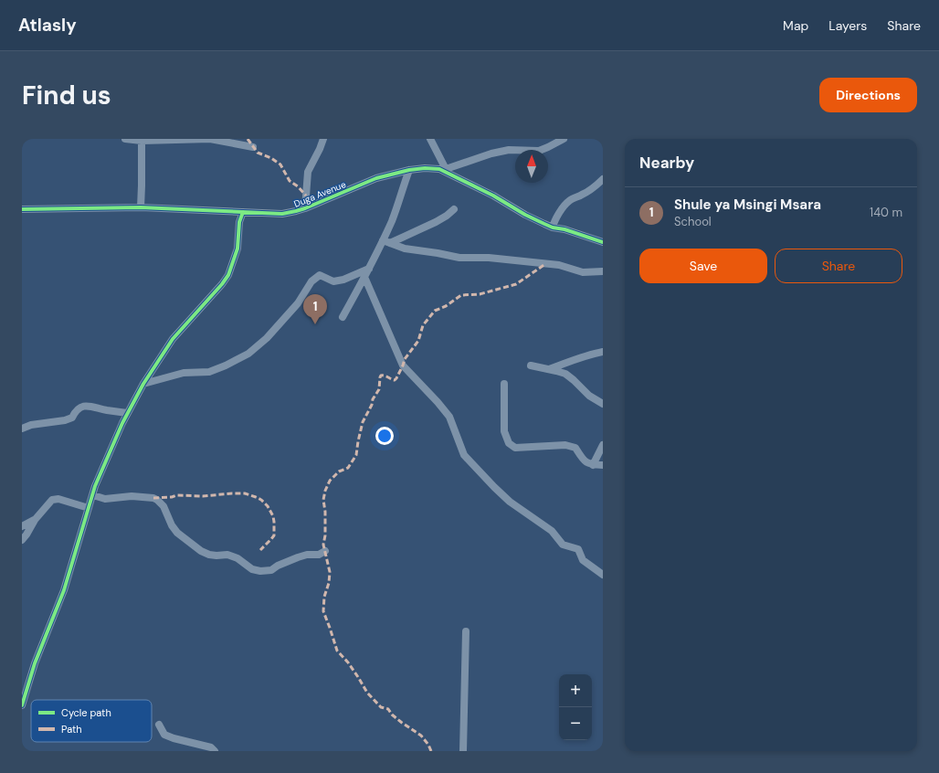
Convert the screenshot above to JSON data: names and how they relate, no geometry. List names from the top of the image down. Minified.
{"streets":{"street":["Duga Avenue"]},"legend":["Cycle path","Path"],"north":"top","page":{"header":"Atlasly","nav":["Map","Layers","Share"],"buttons":["Directions",["Save","Share"]],"title":"Find us","heading":"Nearby","list":[{"mark":"1","name":"Shule ya Msingi Msara","note":"School","value":"140 m"}],"pins":"1","map_buttons":["+","−"]}}
